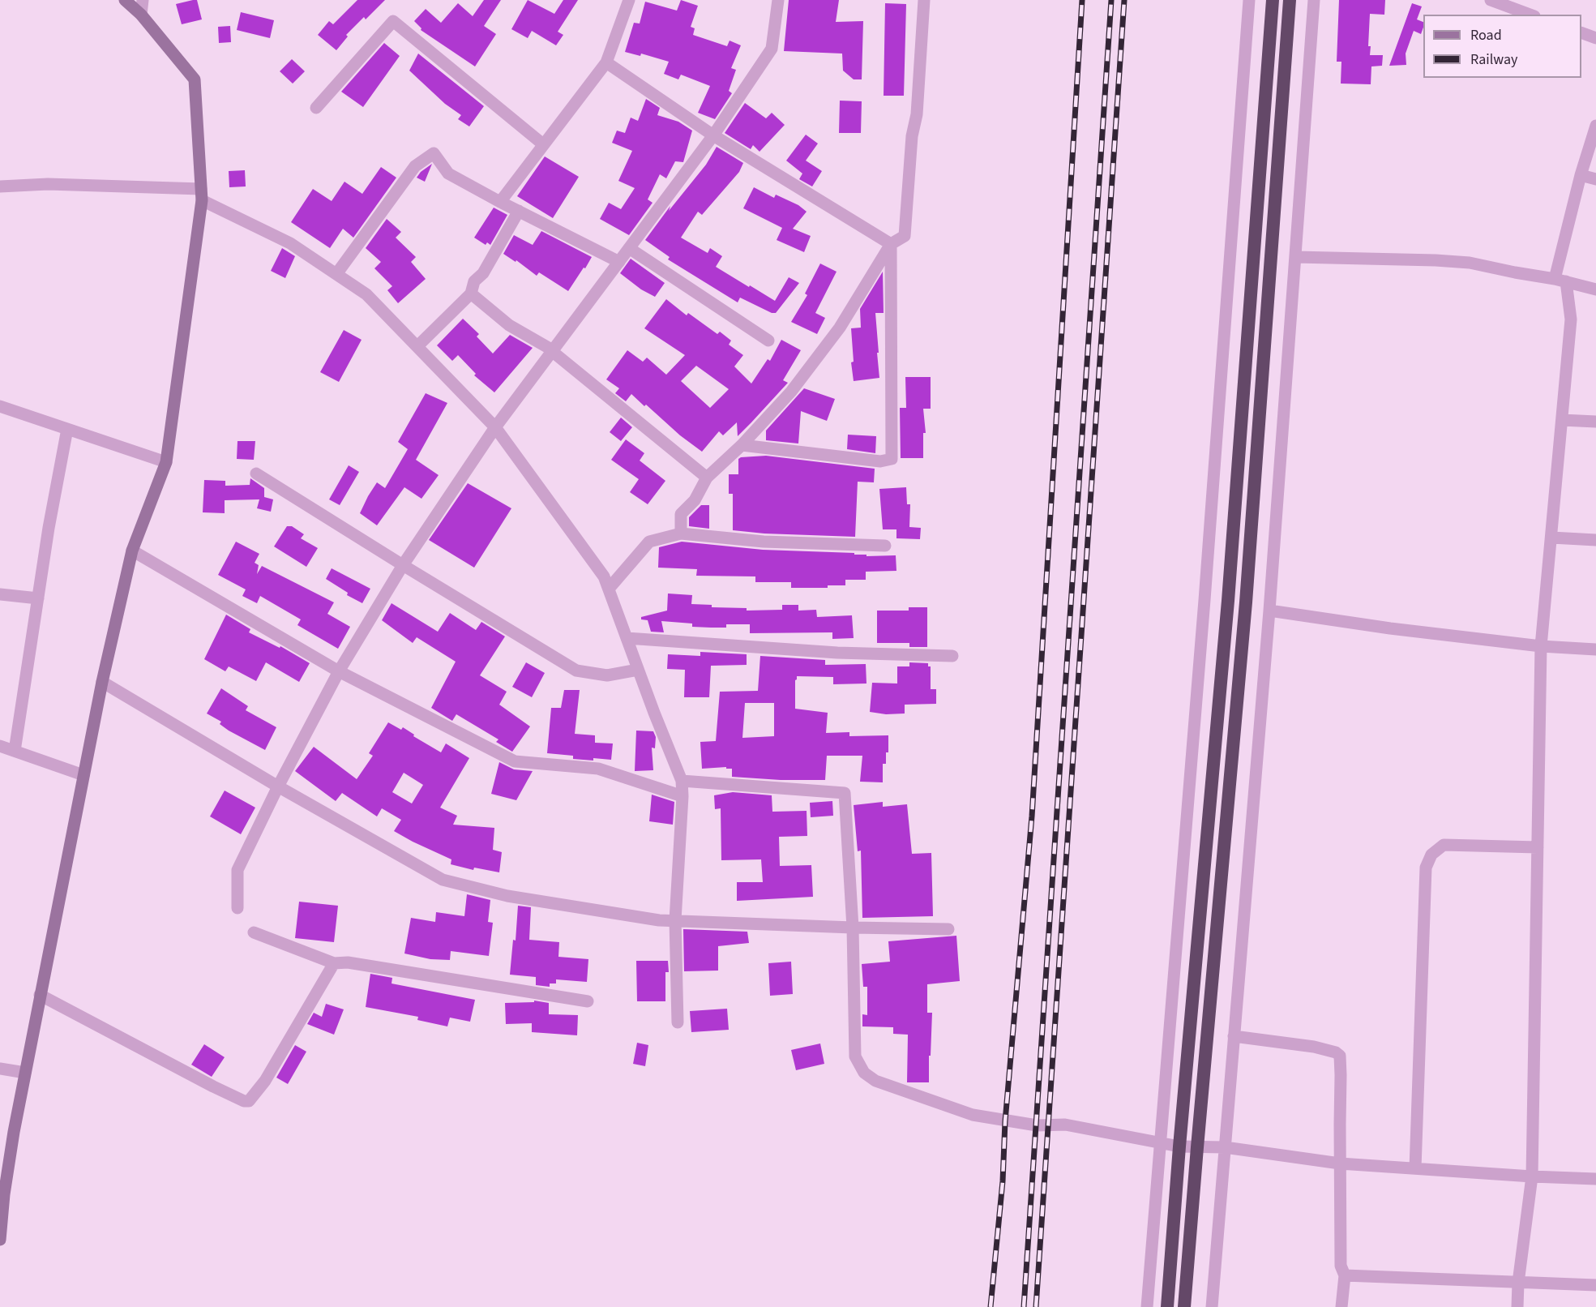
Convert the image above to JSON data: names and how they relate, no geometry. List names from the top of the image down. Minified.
{"legend":["Road","Railway"]}
